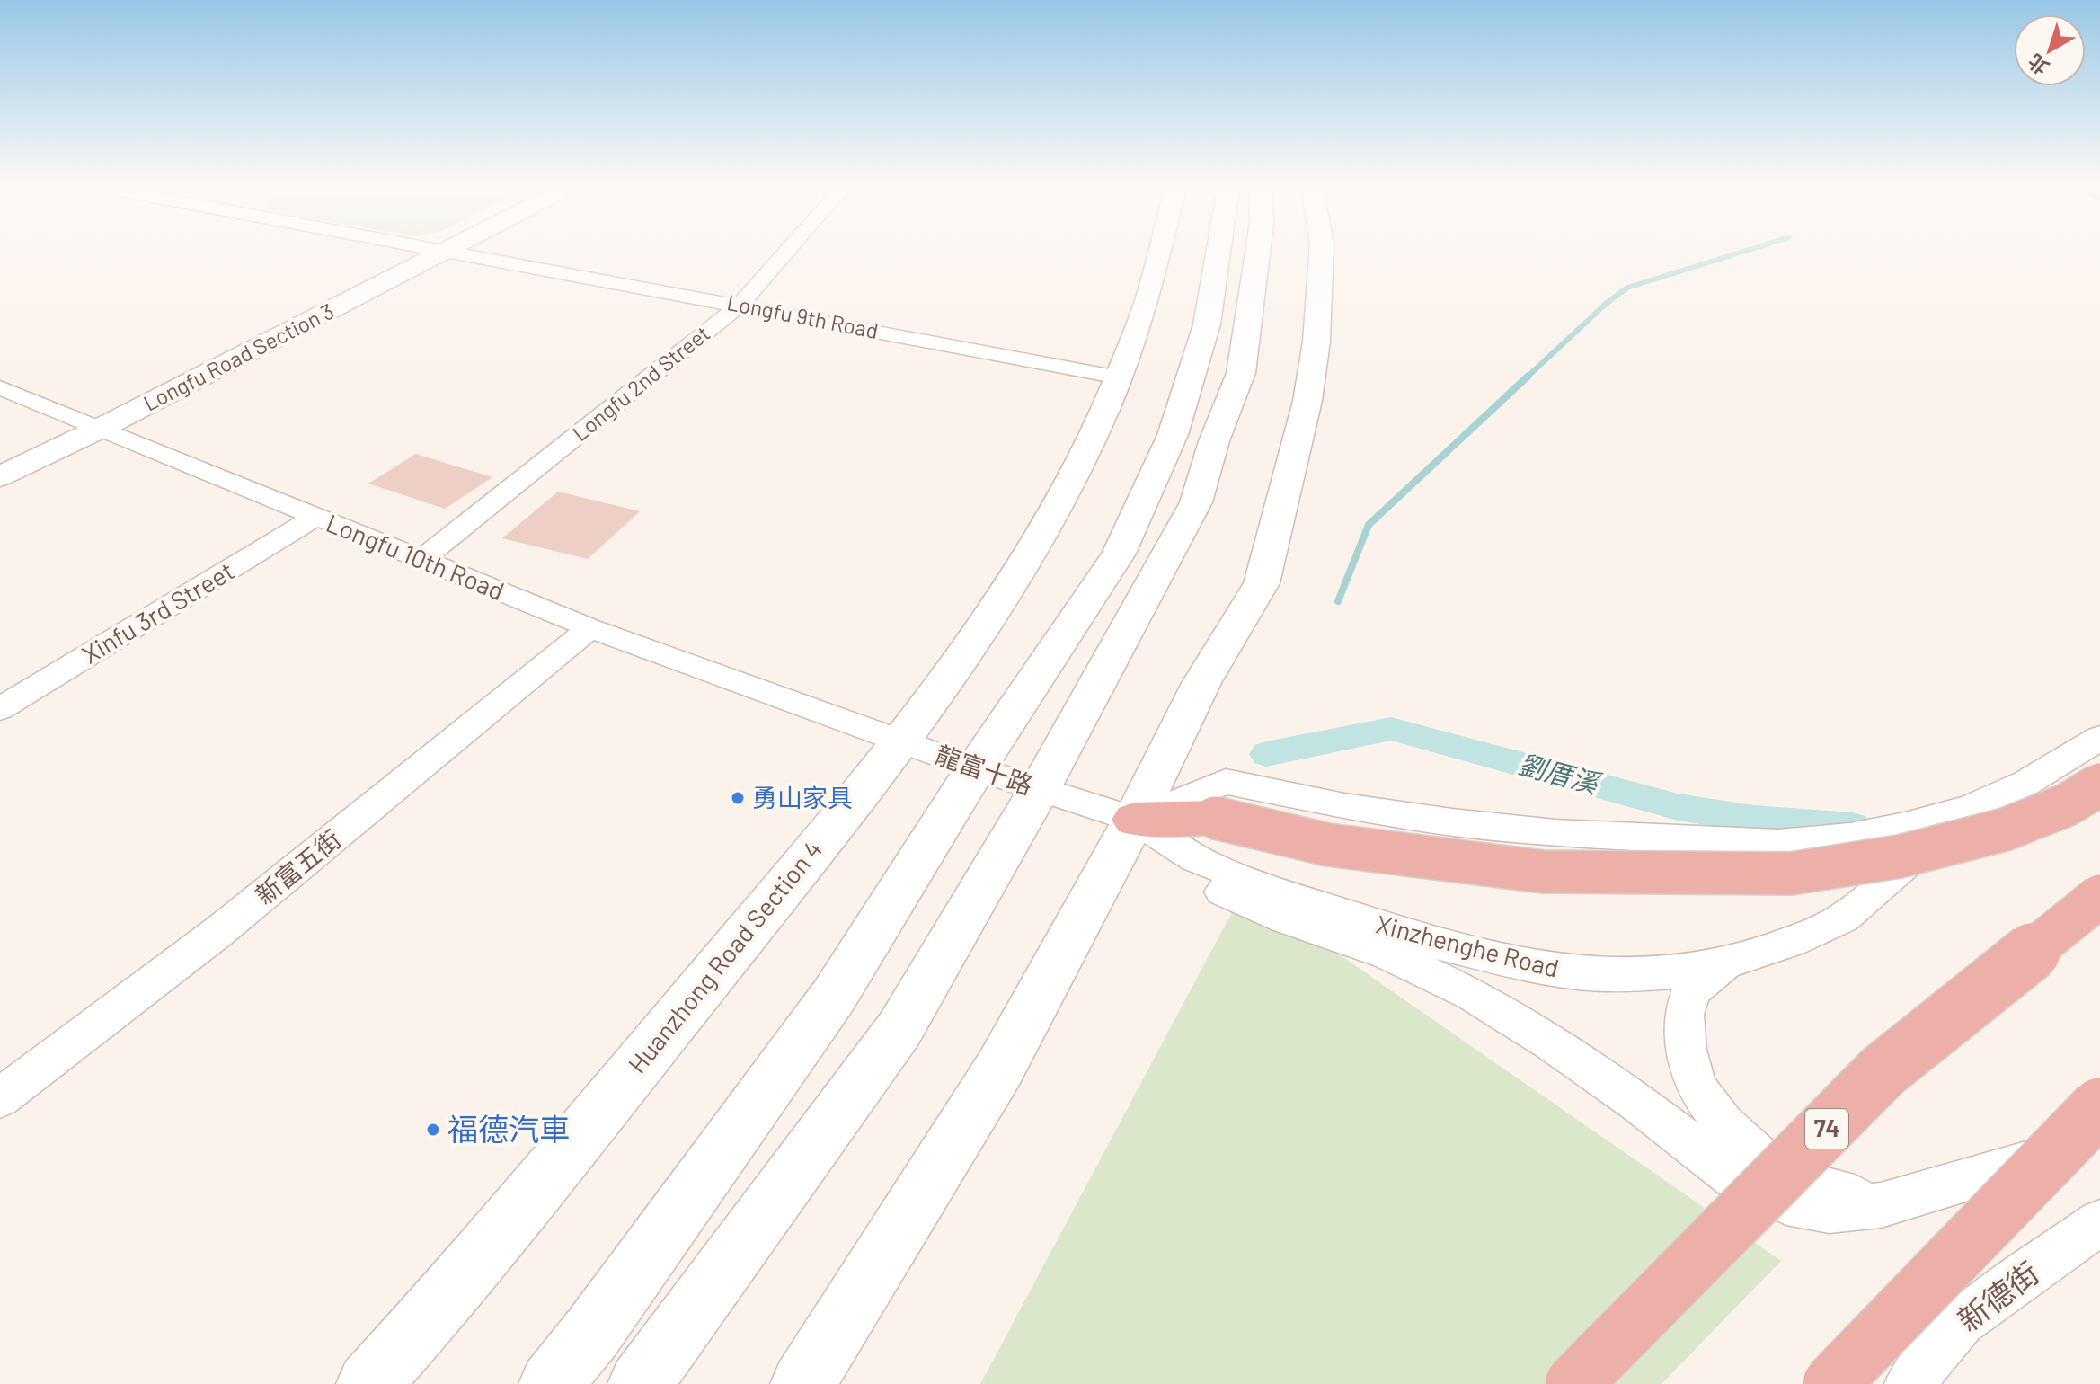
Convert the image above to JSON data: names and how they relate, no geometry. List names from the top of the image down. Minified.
{"streets":{"highway":["74"],"street":["Longfu 9th Road","Longfu Road Section 3","Longfu 2nd Street","Longfu 10th Road","Xinfu 3rd Street","龍富十路","新富五街","Xinzhenghe Road","Huanzhong Road Section 4","新德街"]},"crossings":[["Longfu 9th Road","Longfu 2nd Street"],["Longfu 9th Road","Huanzhong Road Section 4"],["Longfu Road Section 3","Longfu 10th Road"],["Longfu 2nd Street","Longfu 10th Road"],["Longfu 10th Road","Xinfu 3rd Street"],["Longfu 10th Road","龍富十路"],["Longfu 10th Road","新富五街"],["龍富十路","新富五街"],["龍富十路","Xinzhenghe Road"],["龍富十路","Huanzhong Road Section 4"]],"water":["劉厝溪"],"places":["勇山家具","福德汽車"],"north":"bottom left"}
